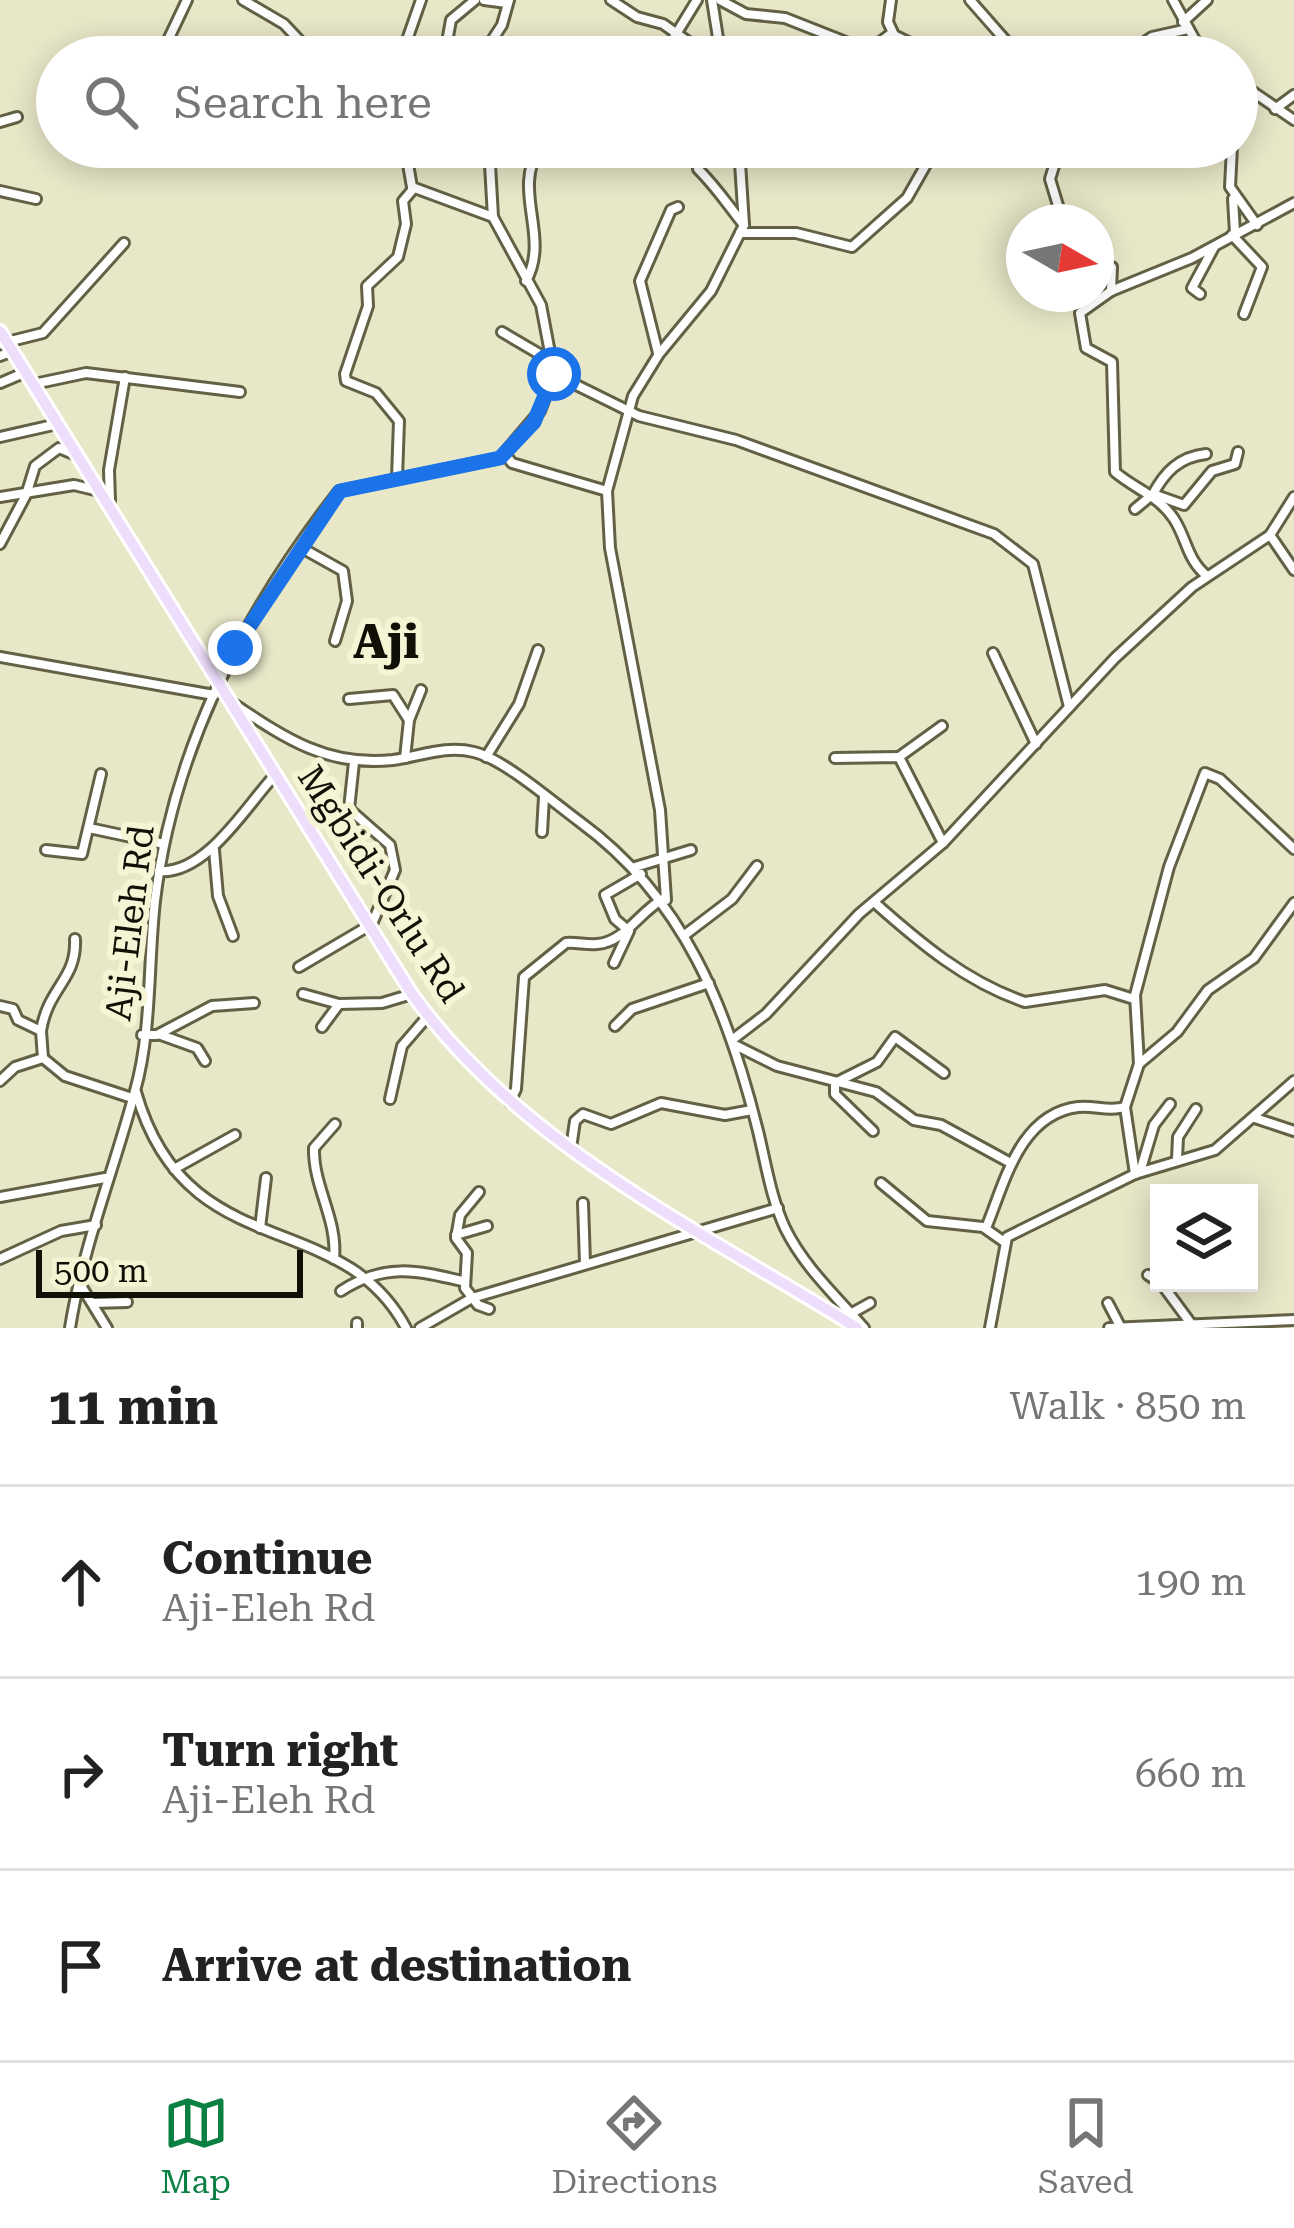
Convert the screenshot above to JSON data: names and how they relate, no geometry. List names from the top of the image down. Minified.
{"streets":{"main road":["Mgbidi-Orlu Rd"],"street":["Aji-Eleh Rd"]},"crossings":[["Mgbidi-Orlu Rd","Aji-Eleh Rd"]],"districts":["Aji"],"scale_bar":"500 m","north":"right","page":{"search":"Search here","scale":"500 m","heading":["11 min","Walk · 850 m"],"list":[["Continue","Aji-Eleh Rd","190 m"],["Turn right","Aji-Eleh Rd","660 m"],"Arrive at destination"],"nav":["Map","Directions","Saved"]}}
